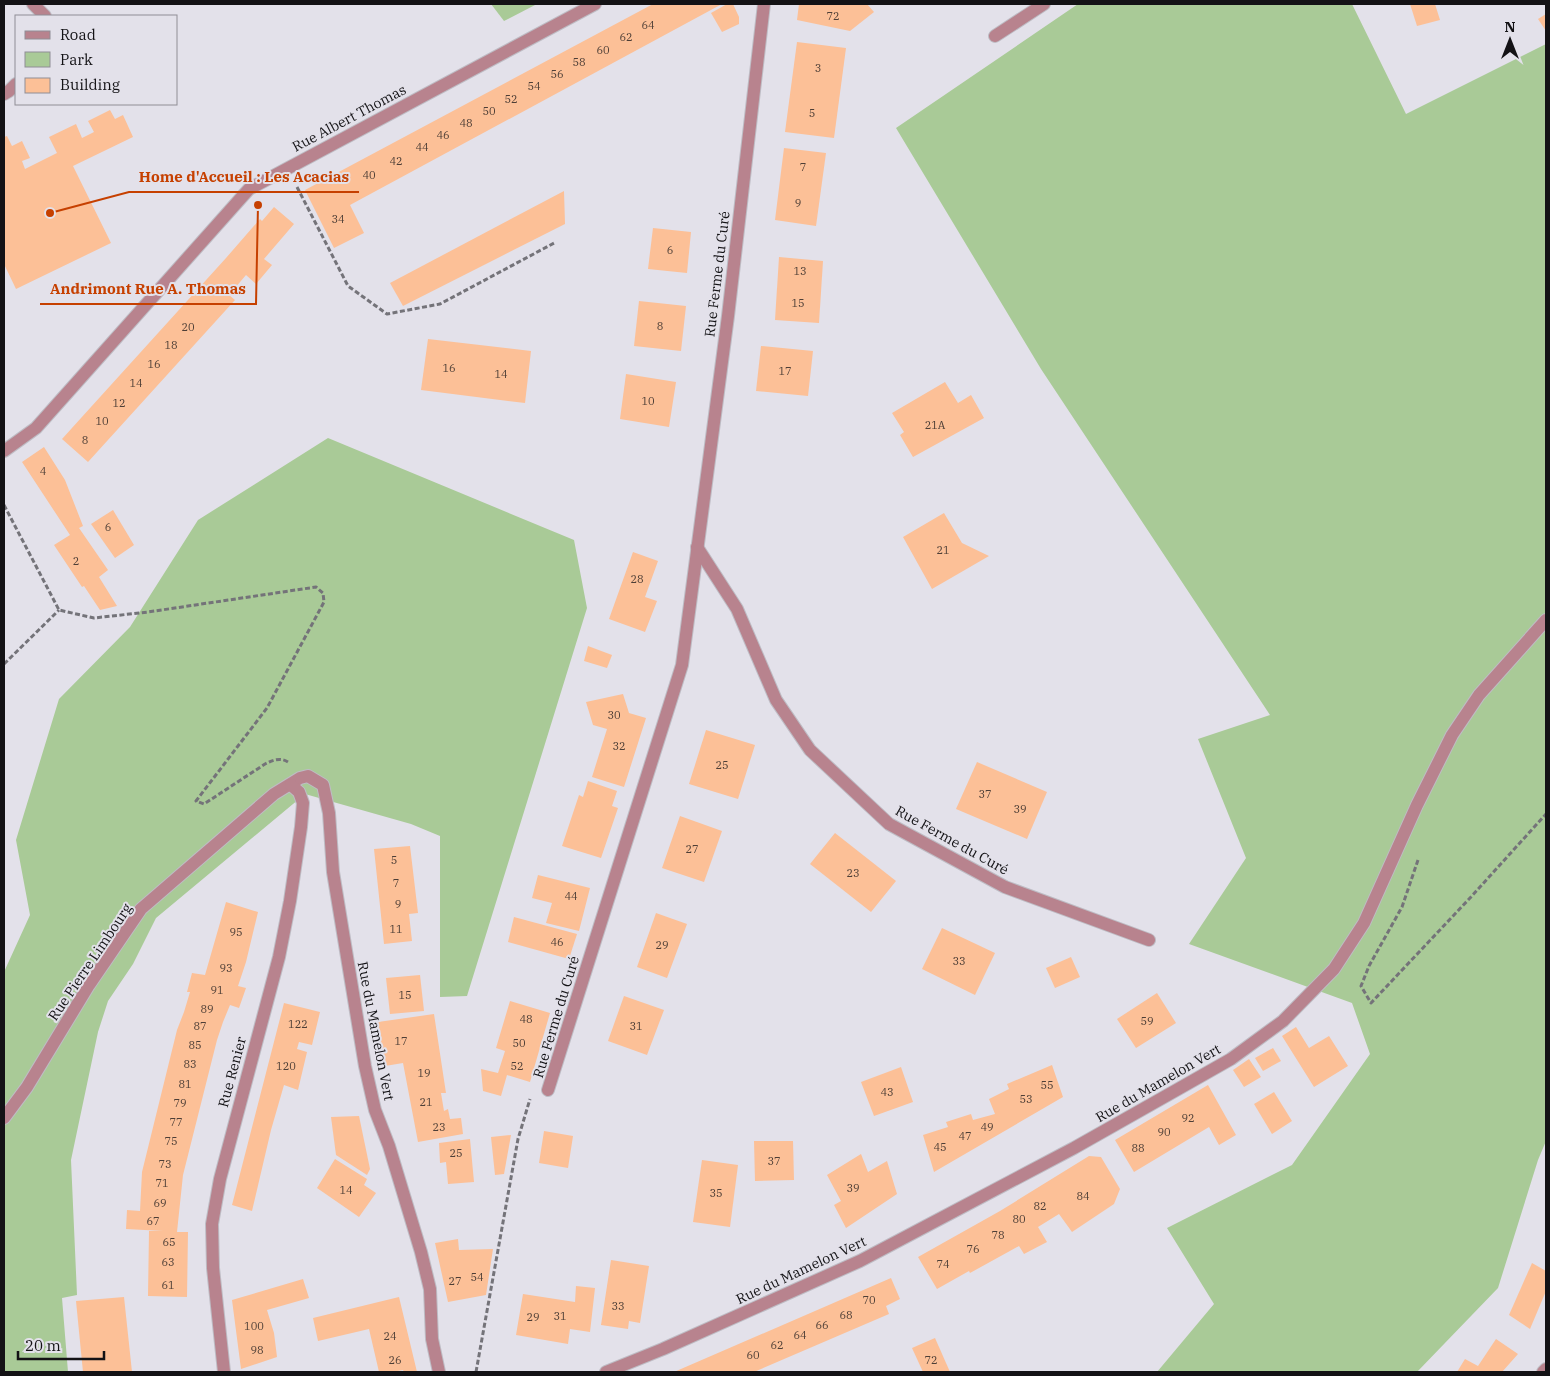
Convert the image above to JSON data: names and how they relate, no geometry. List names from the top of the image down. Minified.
{"streets":{"street":["Rue Albert Thomas","Rue Ferme du Curé","Rue Pierre Limbourg","Rue du Mamelon Vert","Rue Renier"]},"crossings":[["Rue Pierre Limbourg","Rue du Mamelon Vert"],["Rue Pierre Limbourg","Rue Renier"],["Rue du Mamelon Vert","Rue Renier"]],"places":["Andrimont Rue A. Thomas","Home d'Accueil : Les Acacias"],"house_numbers":["72","64","62","60","58","3","56","54","52","50","5","48","46","44","42","7","40","9","34","6","13","15","8","20","18","16","16","17","14","14","10","12","10","21A","8","4","6","21","2","28","30","32","25","37","39","27","5","23","7","44","9","11","95","46","29","33","93","91","15","89","48","59","122","87","31","17","50","85","83","120","52","19","81","55","43","53","21","79","92","77","23","49","90","47","75","45","88","25","37","73","71","39","14","35","84","69","82","80","67","78","65","76","63","74","54","27","61","70","33","68","31","29","66","100","64","24","62","98","60","26","72"],"legend":["Road","Park","Building"],"scale_bar":"20 m","north":"top"}
